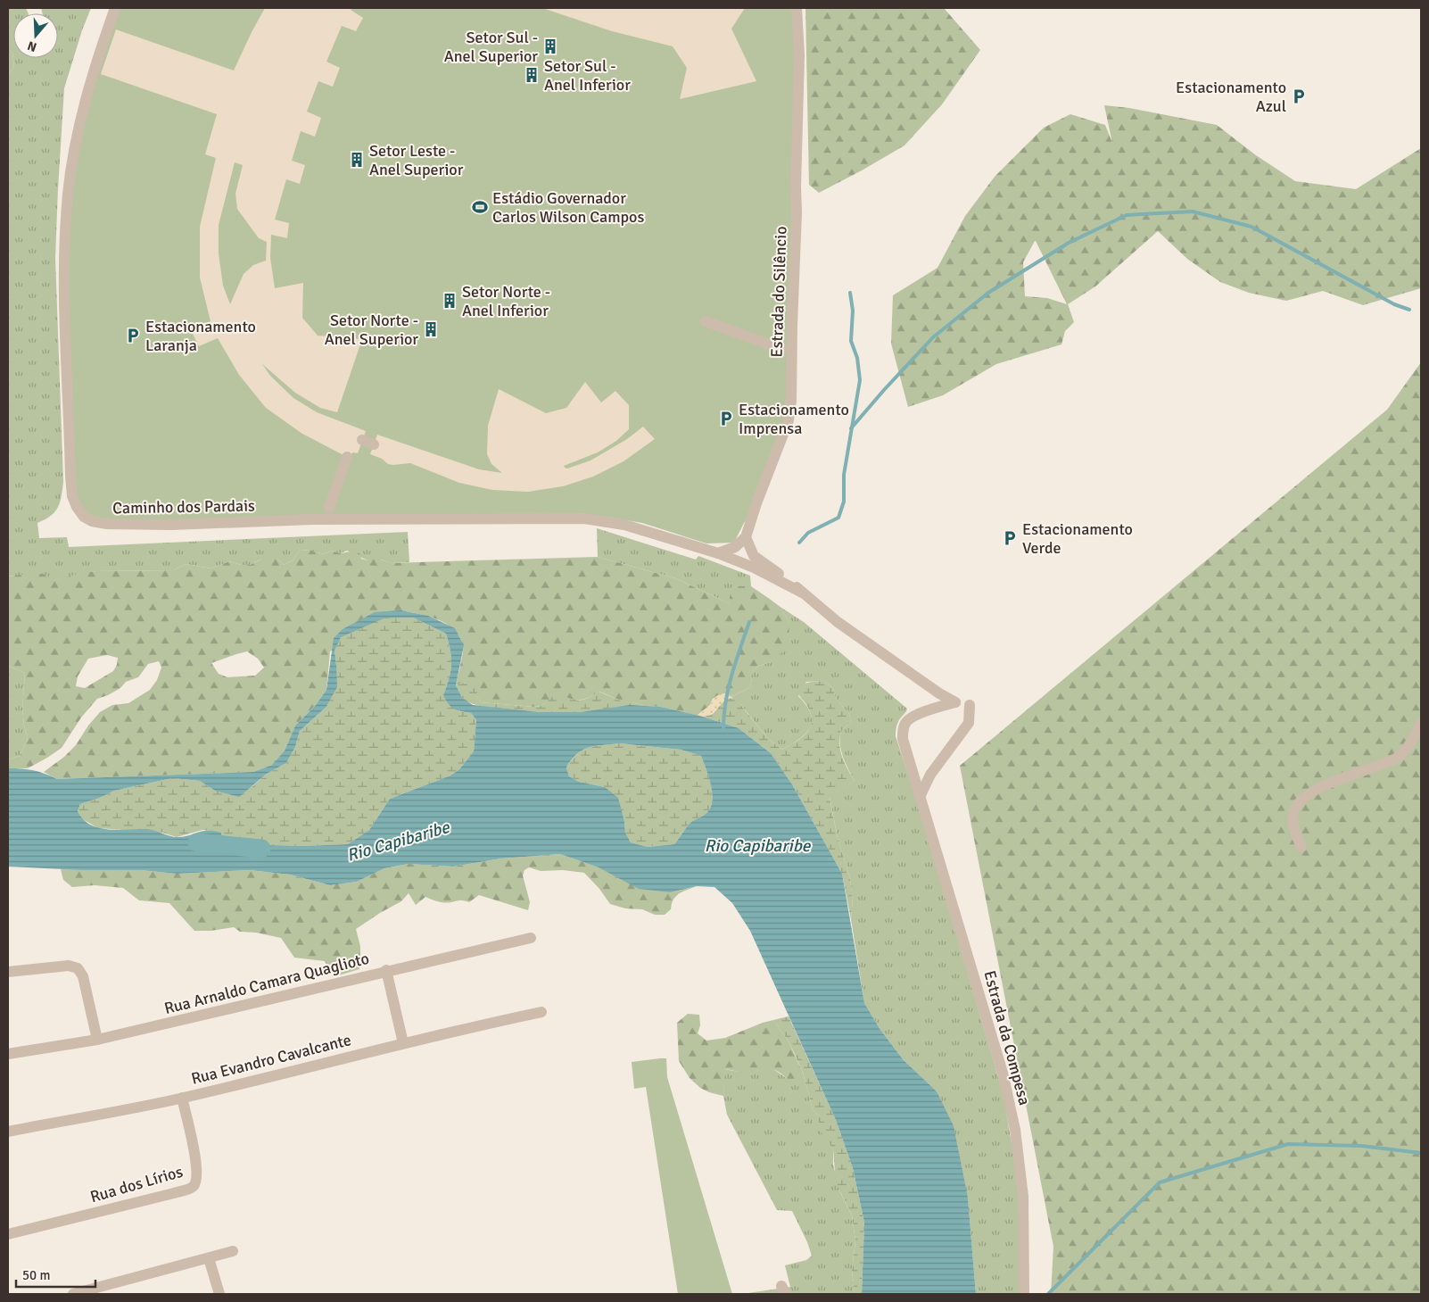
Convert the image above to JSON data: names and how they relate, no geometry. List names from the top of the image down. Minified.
{"streets":{"street":["Estrada do Silêncio","Caminho dos Pardais","Rua Arnaldo Camara Quaglioto","Estrada da Compesa","Rua Evandro Cavalcante","Rua dos Lírios"]},"crossings":[["Caminho dos Pardais","Estrada da Compesa"],["Rua Evandro Cavalcante","Rua dos Lírios"]],"water":["Rio Capibaribe"],"places":{"building":["Setor Sul - Anel Superior","Setor Sul - Anel Inferior","Setor Leste - Anel Superior","Setor Norte - Anel Inferior","Setor Norte - Anel Superior"],"parking":["Estacionamento Azul","Estacionamento Laranja","Estacionamento Imprensa","Estacionamento Verde"],"sports":["Estádio Governador Carlos Wilson Campos"]},"scale_bar":"50 m","north":"bottom"}
